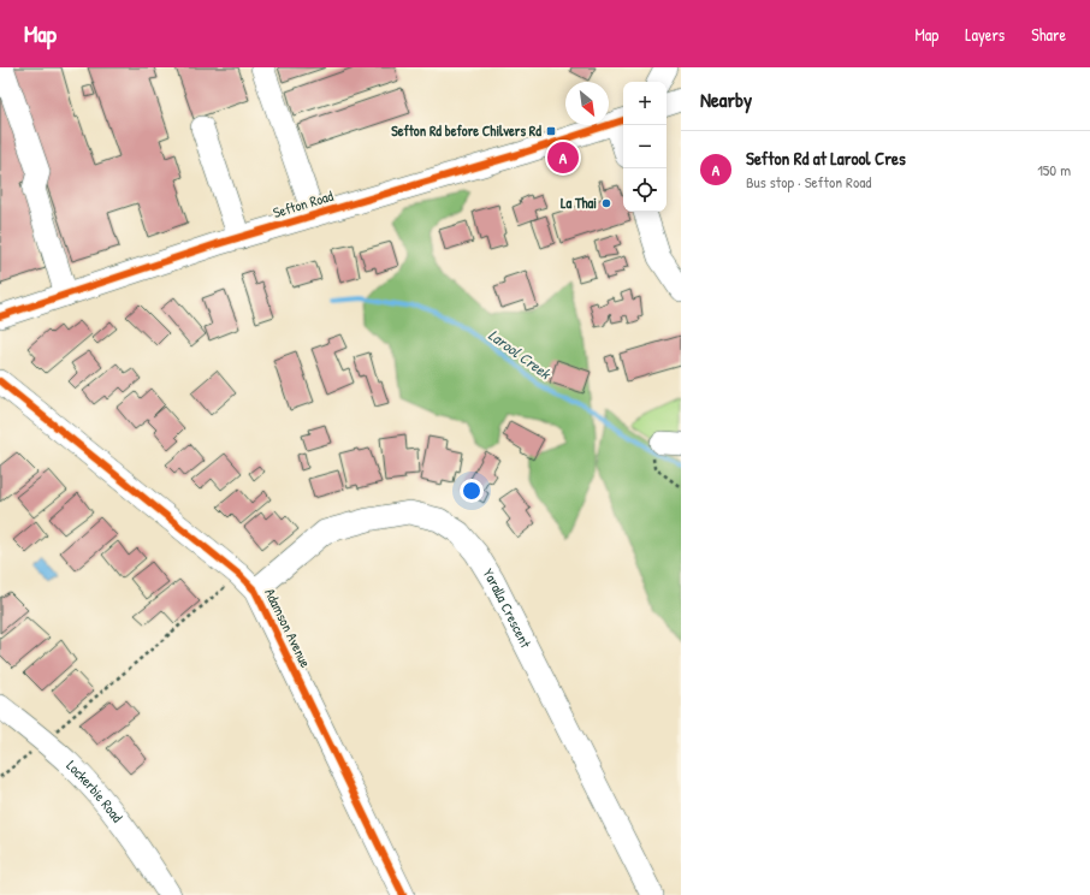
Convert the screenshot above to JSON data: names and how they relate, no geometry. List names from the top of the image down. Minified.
{"streets":{"street":["Sefton Road","Yaralla Crescent","Adamson Avenue","Lockerbie Road"]},"crossings":[["Yaralla Crescent","Adamson Avenue"]],"water":["Larool Creek"],"places":{"transit":["Sefton Rd before Chilvers Rd"],"other":["La Thai"]},"north":"bottom right","page":{"header":"Map","nav":["Map","Layers","Share"],"heading":"Nearby","map_buttons":["+","−"],"list":[{"mark":"A","name":"Sefton Rd at Larool Cres","note":"Bus stop · Sefton Road","value":"150 m"}],"pins":"A"}}
